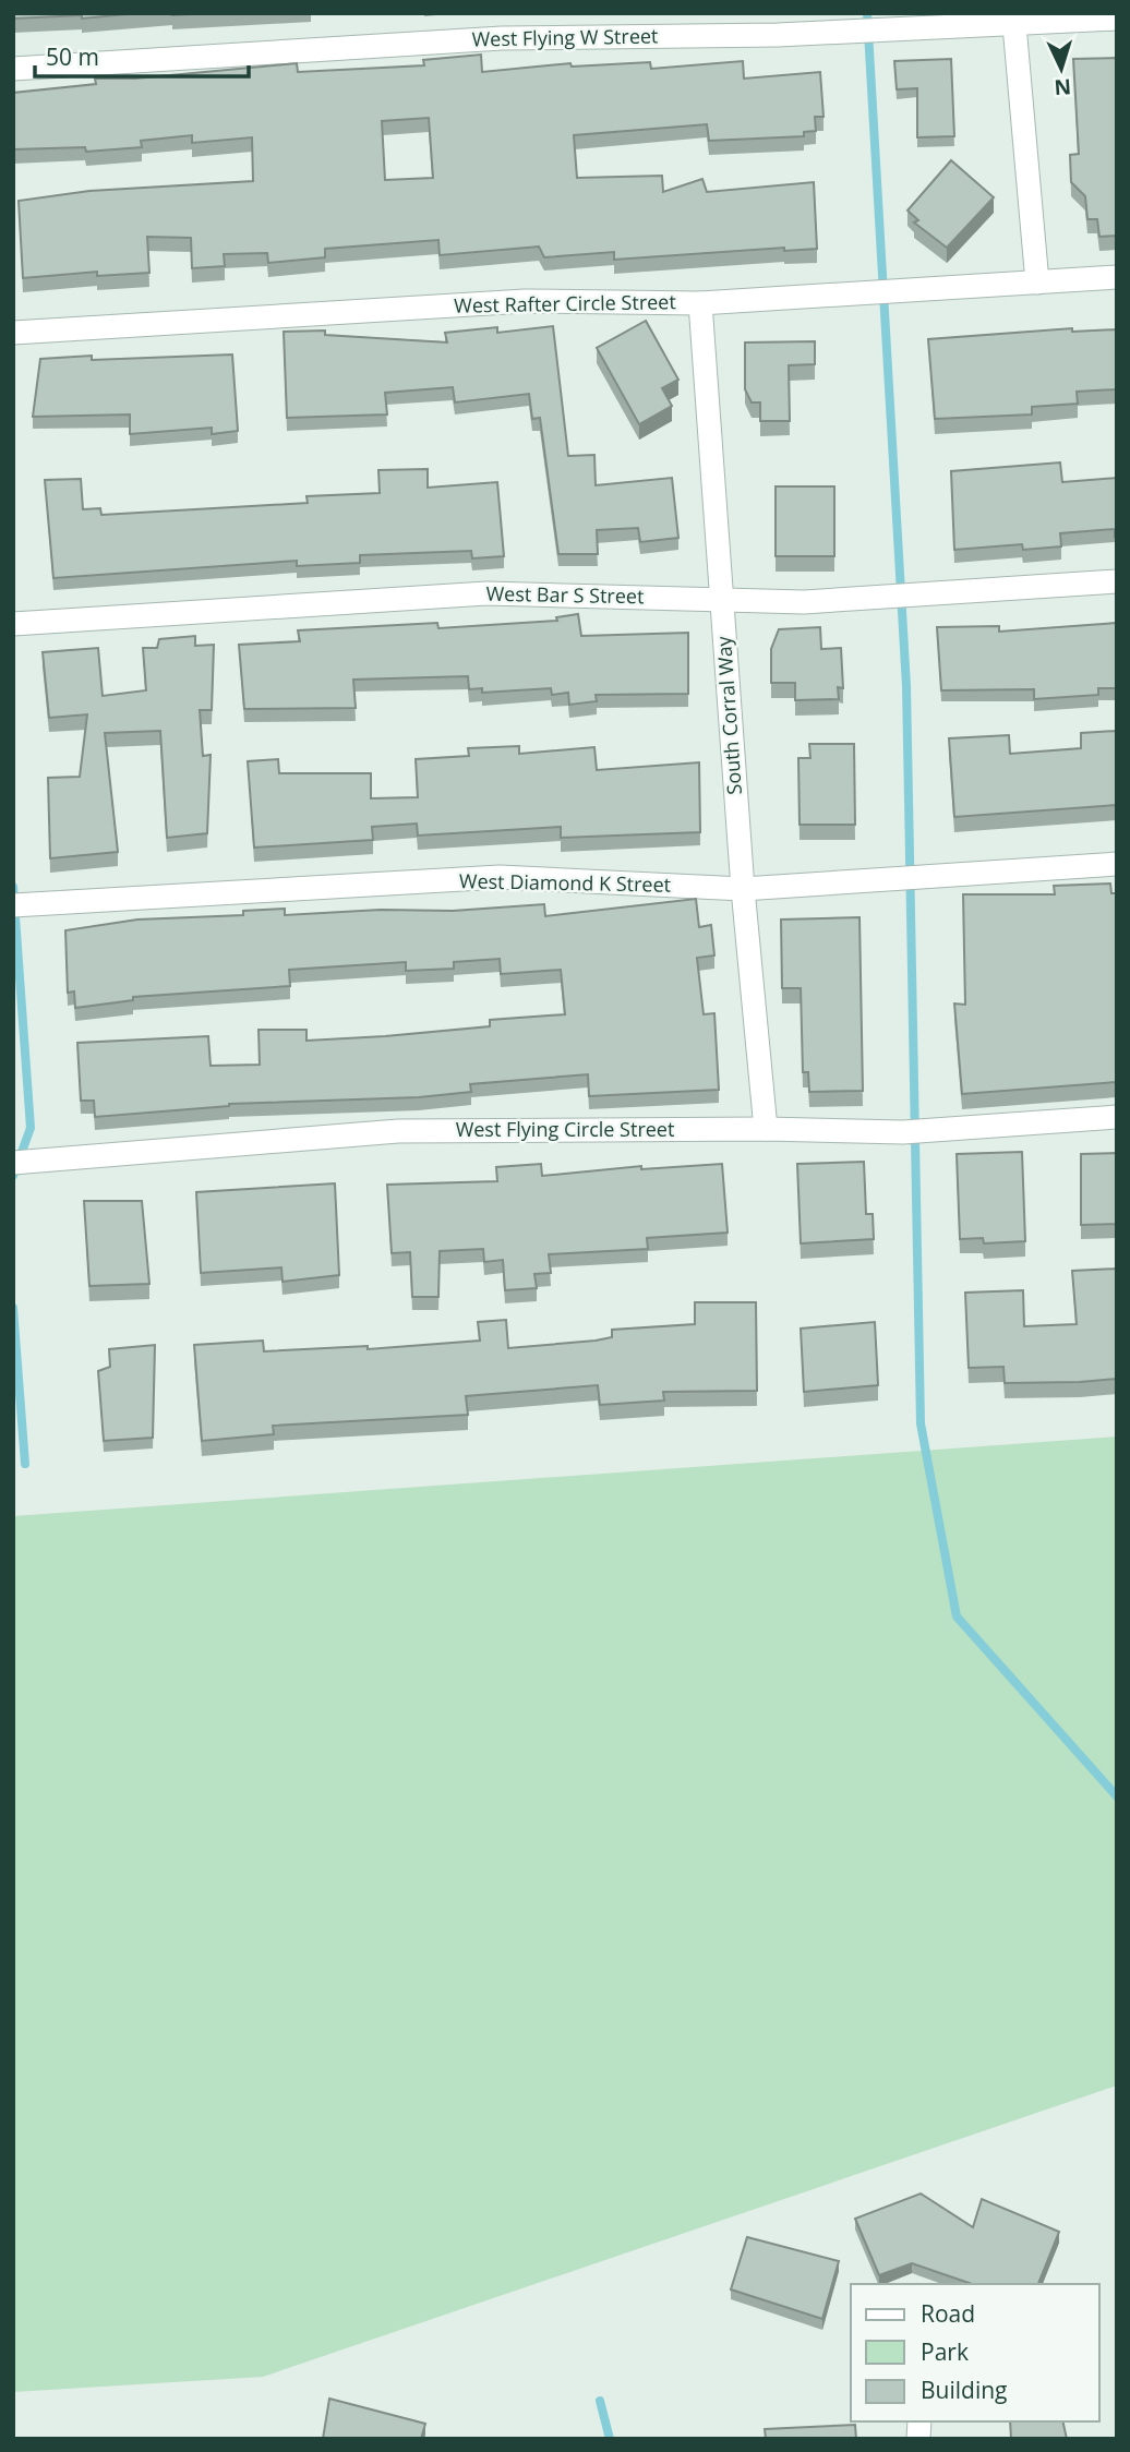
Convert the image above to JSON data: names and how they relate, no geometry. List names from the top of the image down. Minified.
{"streets":{"street":["West Flying W Street","West Rafter Circle Street","West Bar S Street","South Corral Way","West Diamond K Street","West Flying Circle Street"]},"crossings":[["West Rafter Circle Street","South Corral Way"],["West Bar S Street","South Corral Way"],["South Corral Way","West Diamond K Street"],["South Corral Way","West Flying Circle Street"]],"legend":["Road","Park","Building"],"scale_bar":"50 m","north":"bottom"}
